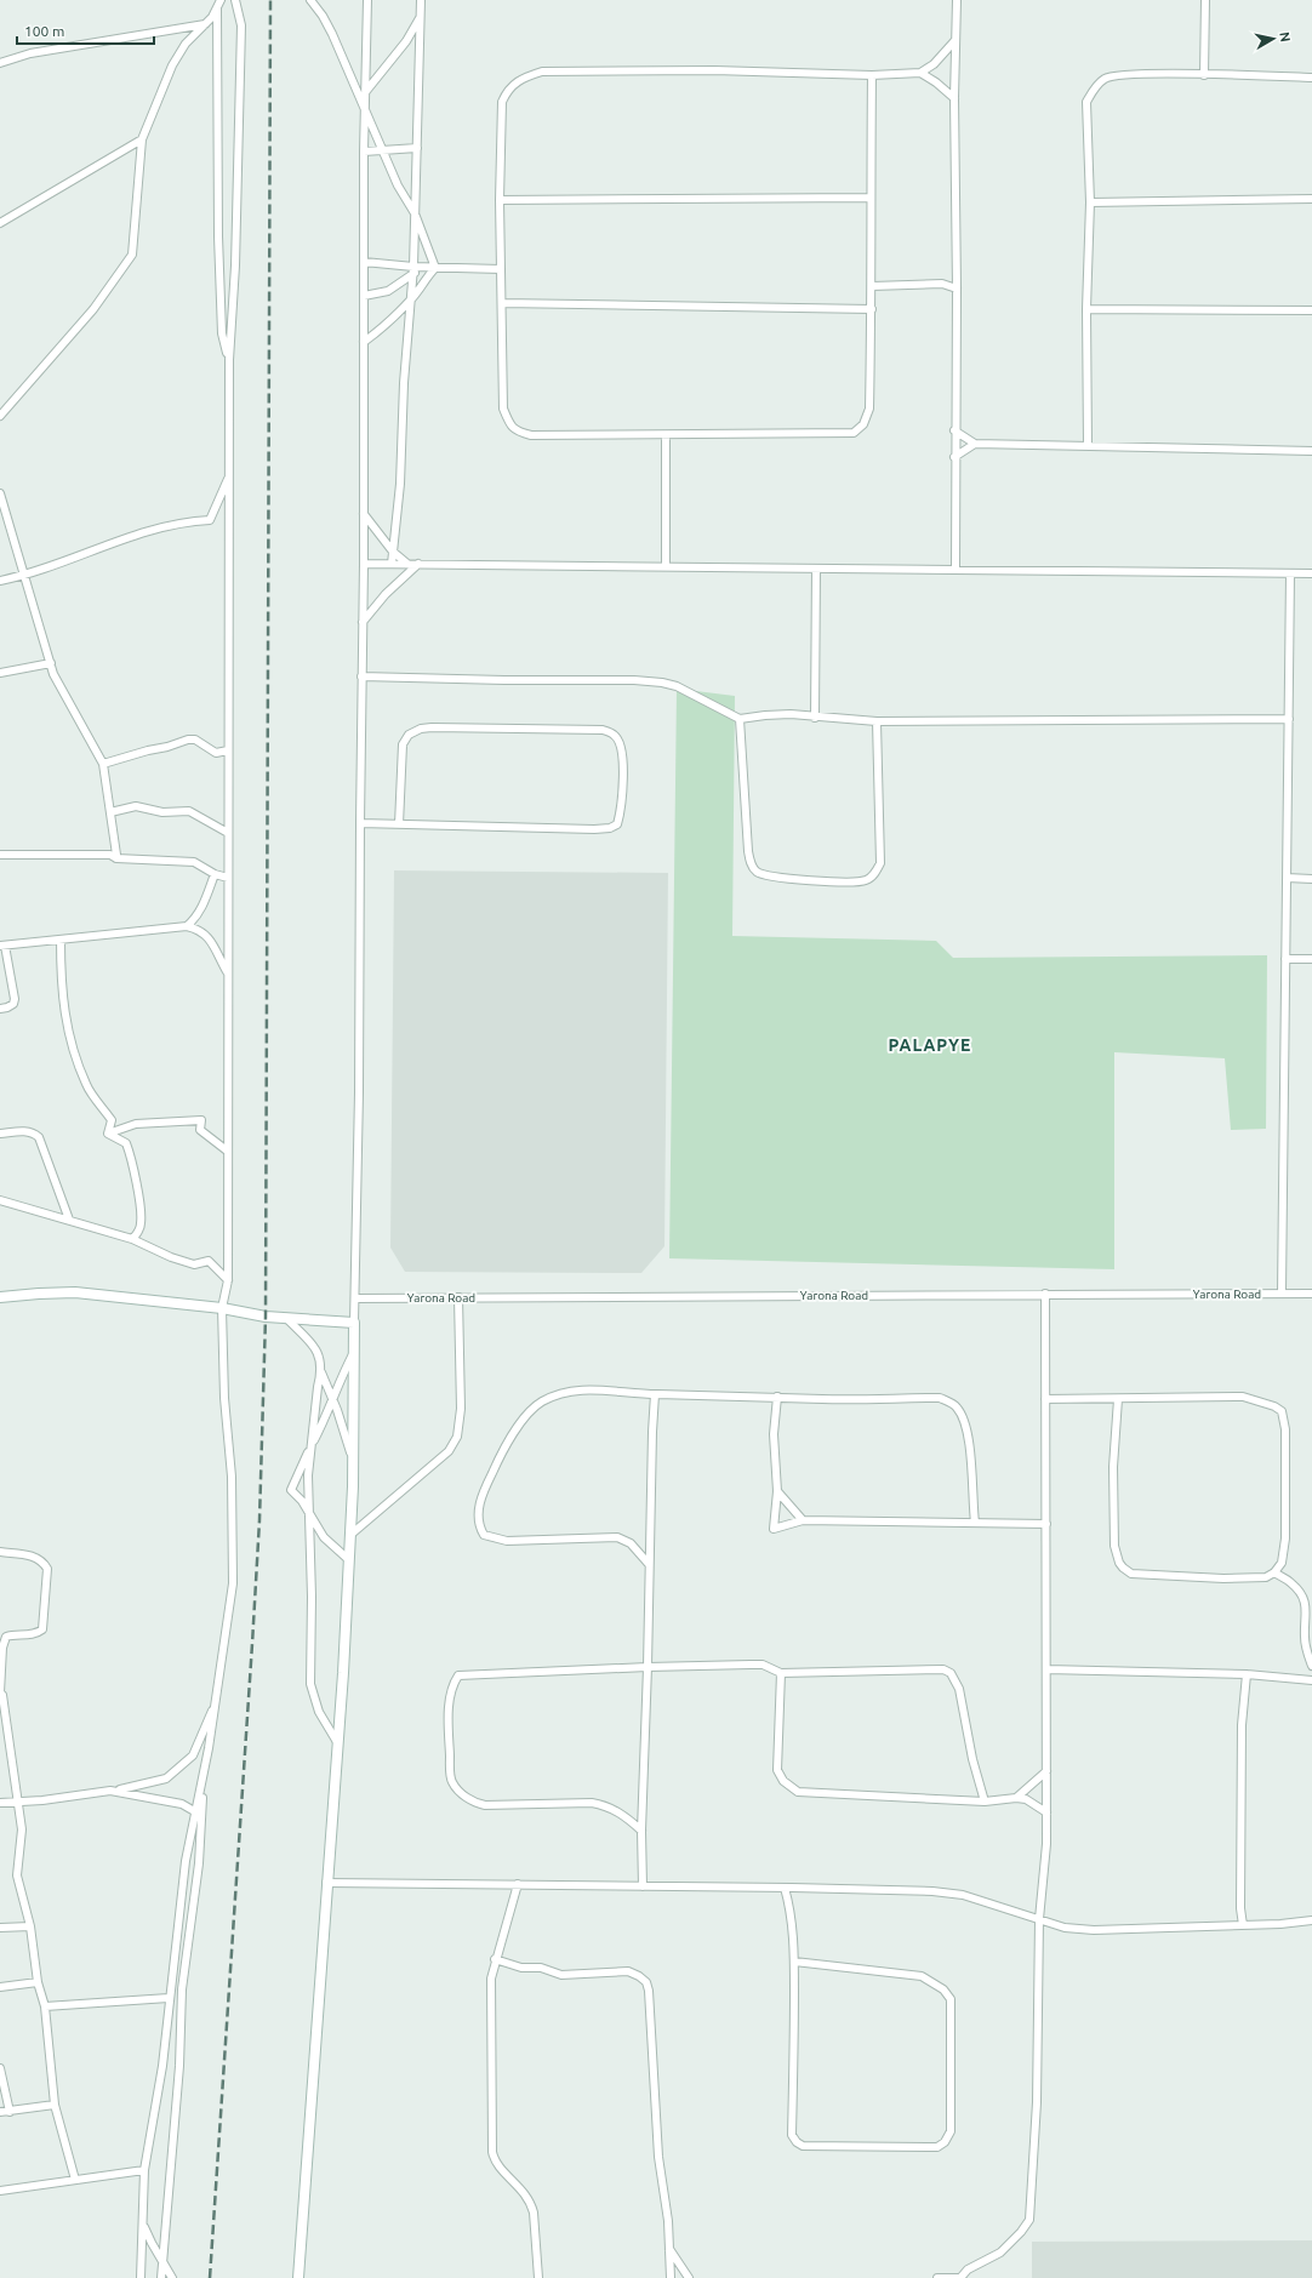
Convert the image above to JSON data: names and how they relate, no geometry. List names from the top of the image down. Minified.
{"streets":{"street":["Yarona Road"]},"districts":["PALAPYE"],"scale_bar":"100 m","north":"right"}
